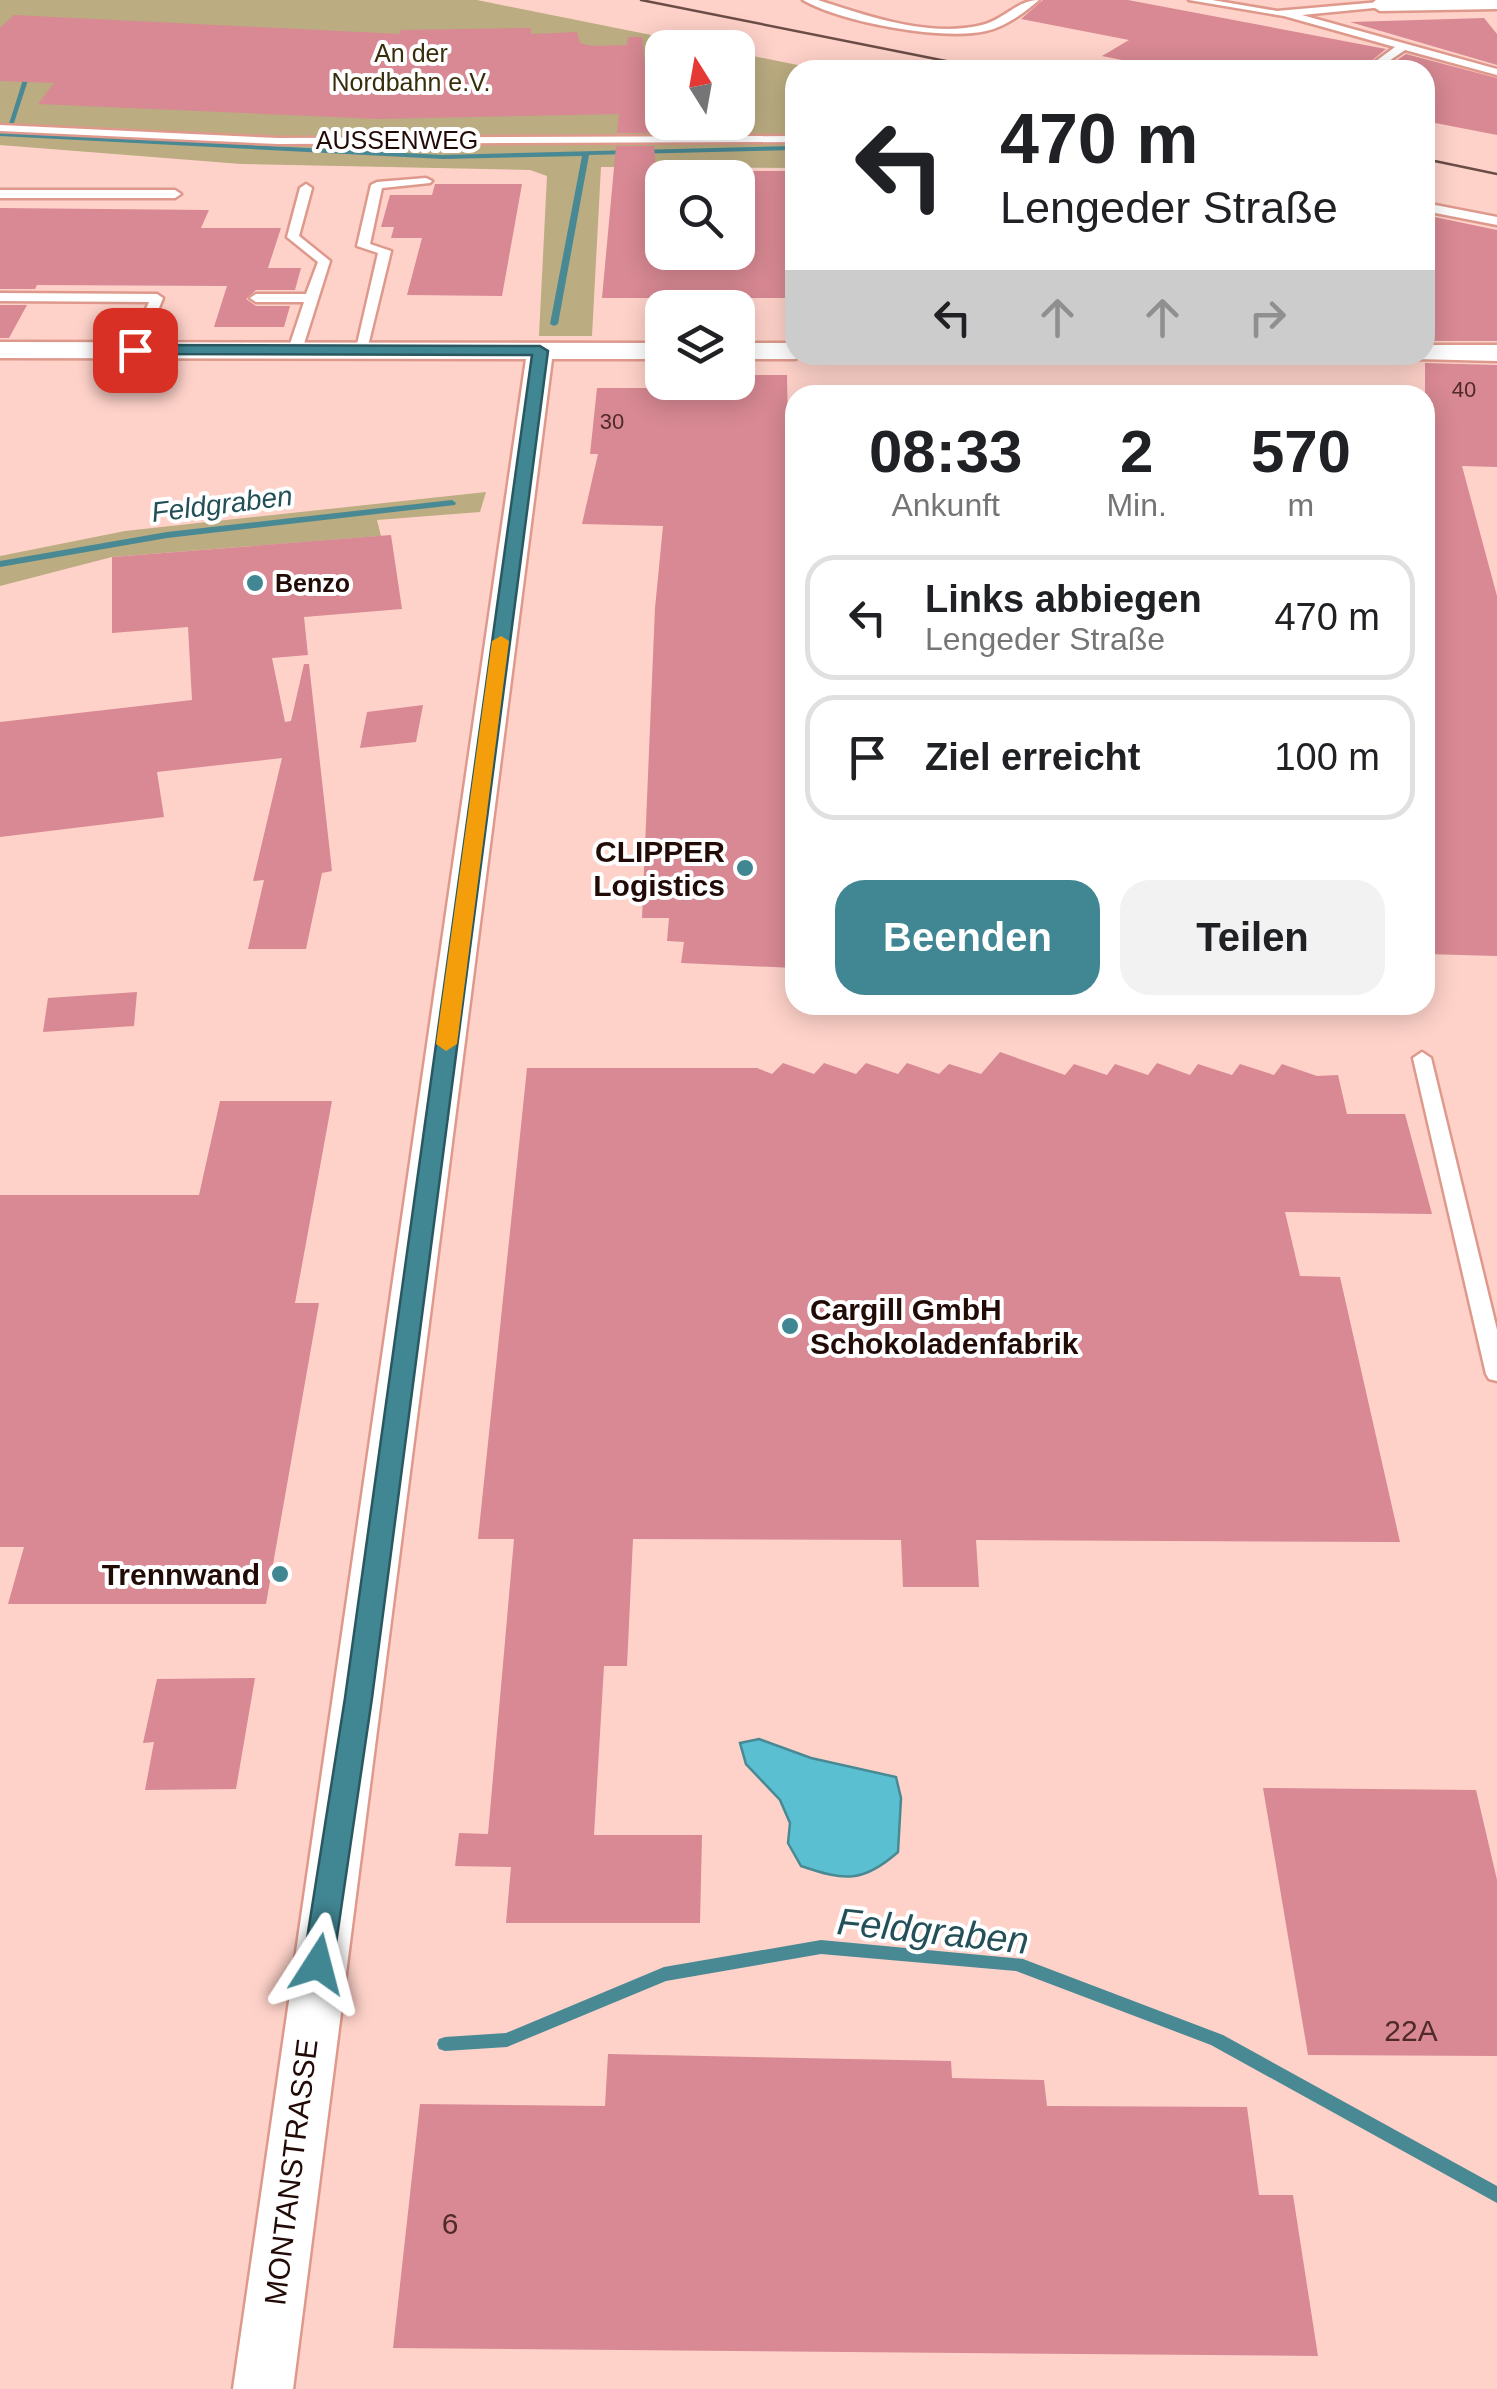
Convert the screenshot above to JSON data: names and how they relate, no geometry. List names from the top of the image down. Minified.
{"streets":{"street":["MONTANSTRASSE"],"lane":["AUSSENWEG"]},"water":["Feldgraben"],"parks":["An der Nordbahn e.V."],"places":["Benzo","CLIPPER Logistics","Cargill GmbH Schokoladenfabrik","Trennwand"],"house_numbers":["40","30","22A","6"],"north":"top","page":{"turn":["470 m","Lengeder Straße"],"eta":["08:33","Ankunft","2","Min.","570","m"],"list":[{"name":"Links abbiegen","note":"Lengeder Straße","value":"470 m"},{"name":"Ziel erreicht","value":"100 m"}],"buttons":["Beenden","Teilen"]}}
